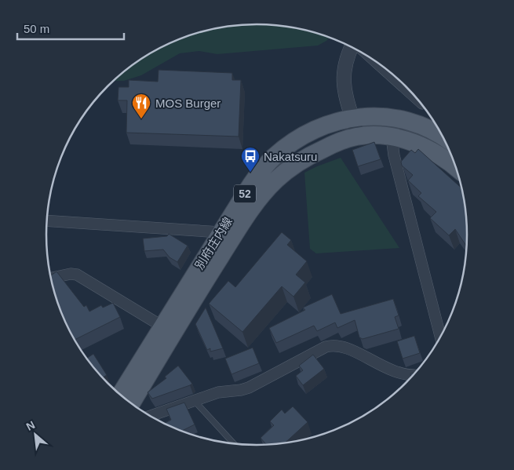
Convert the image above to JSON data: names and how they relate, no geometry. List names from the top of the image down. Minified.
{"streets":{"main road":["52","別府庄内線"]},"places":{"restaurant":["MOS Burger"],"bus stop":["Nakatsuru"]},"scale_bar":"50 m","north":"top left"}
